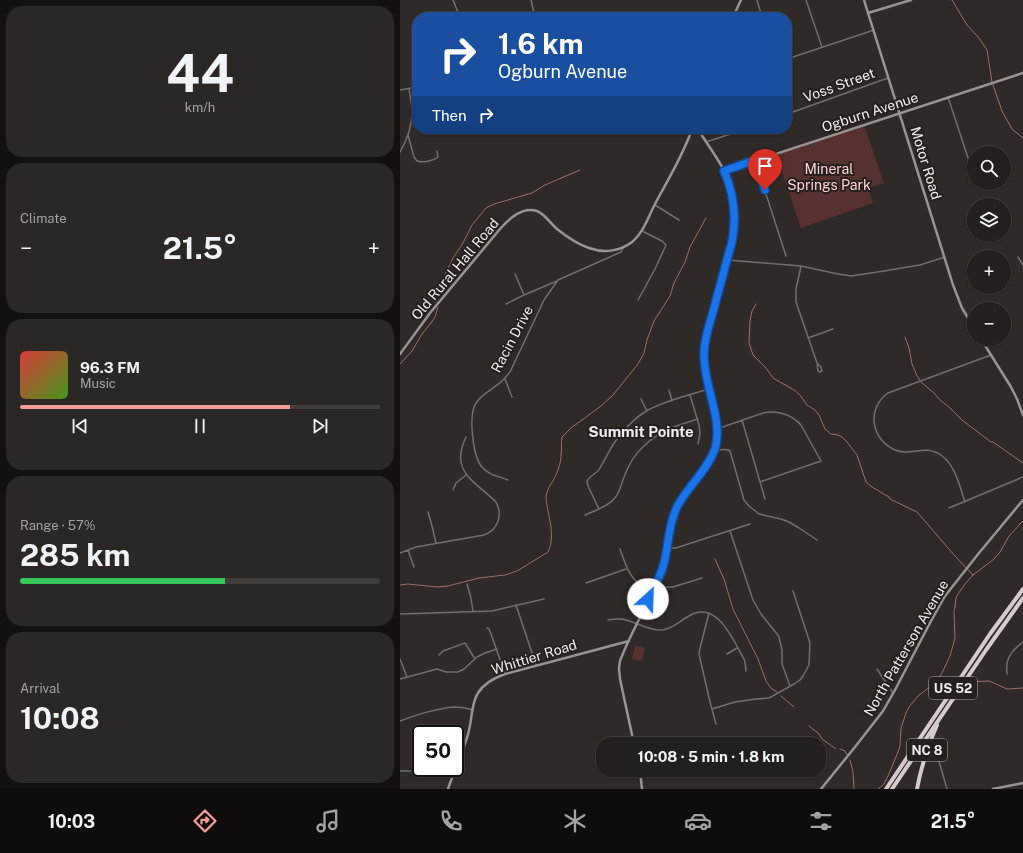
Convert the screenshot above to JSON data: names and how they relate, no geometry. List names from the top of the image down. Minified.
{"streets":{"highway":["US 52","NC 8"],"street":["Voss Street","Ogburn Avenue","Motor Road","Old Rural Hall Road","Racin Drive","North Patterson Avenue","Whittier Road"]},"crossings":[["Voss Street","Motor Road"],["Ogburn Avenue","Motor Road"],["US 52","NC 8"]],"districts":["Summit Pointe"],"parks":["Mineral Springs Park"],"page":{"tile":[["44","km/h"],"Climate",["Range · 57%","285 km"],["Arrival","10:08"]],"turn":["1.6 km","Ogburn Avenue"],"then":"Then","map_buttons":["+","−"],"heat":["−","21.5°","+"],"song":["96.3 FM","Music"],"limit":"50","trip":"10:08 · 5 min · 1.8 km","tabs":["10:03","21.5°"]}}
